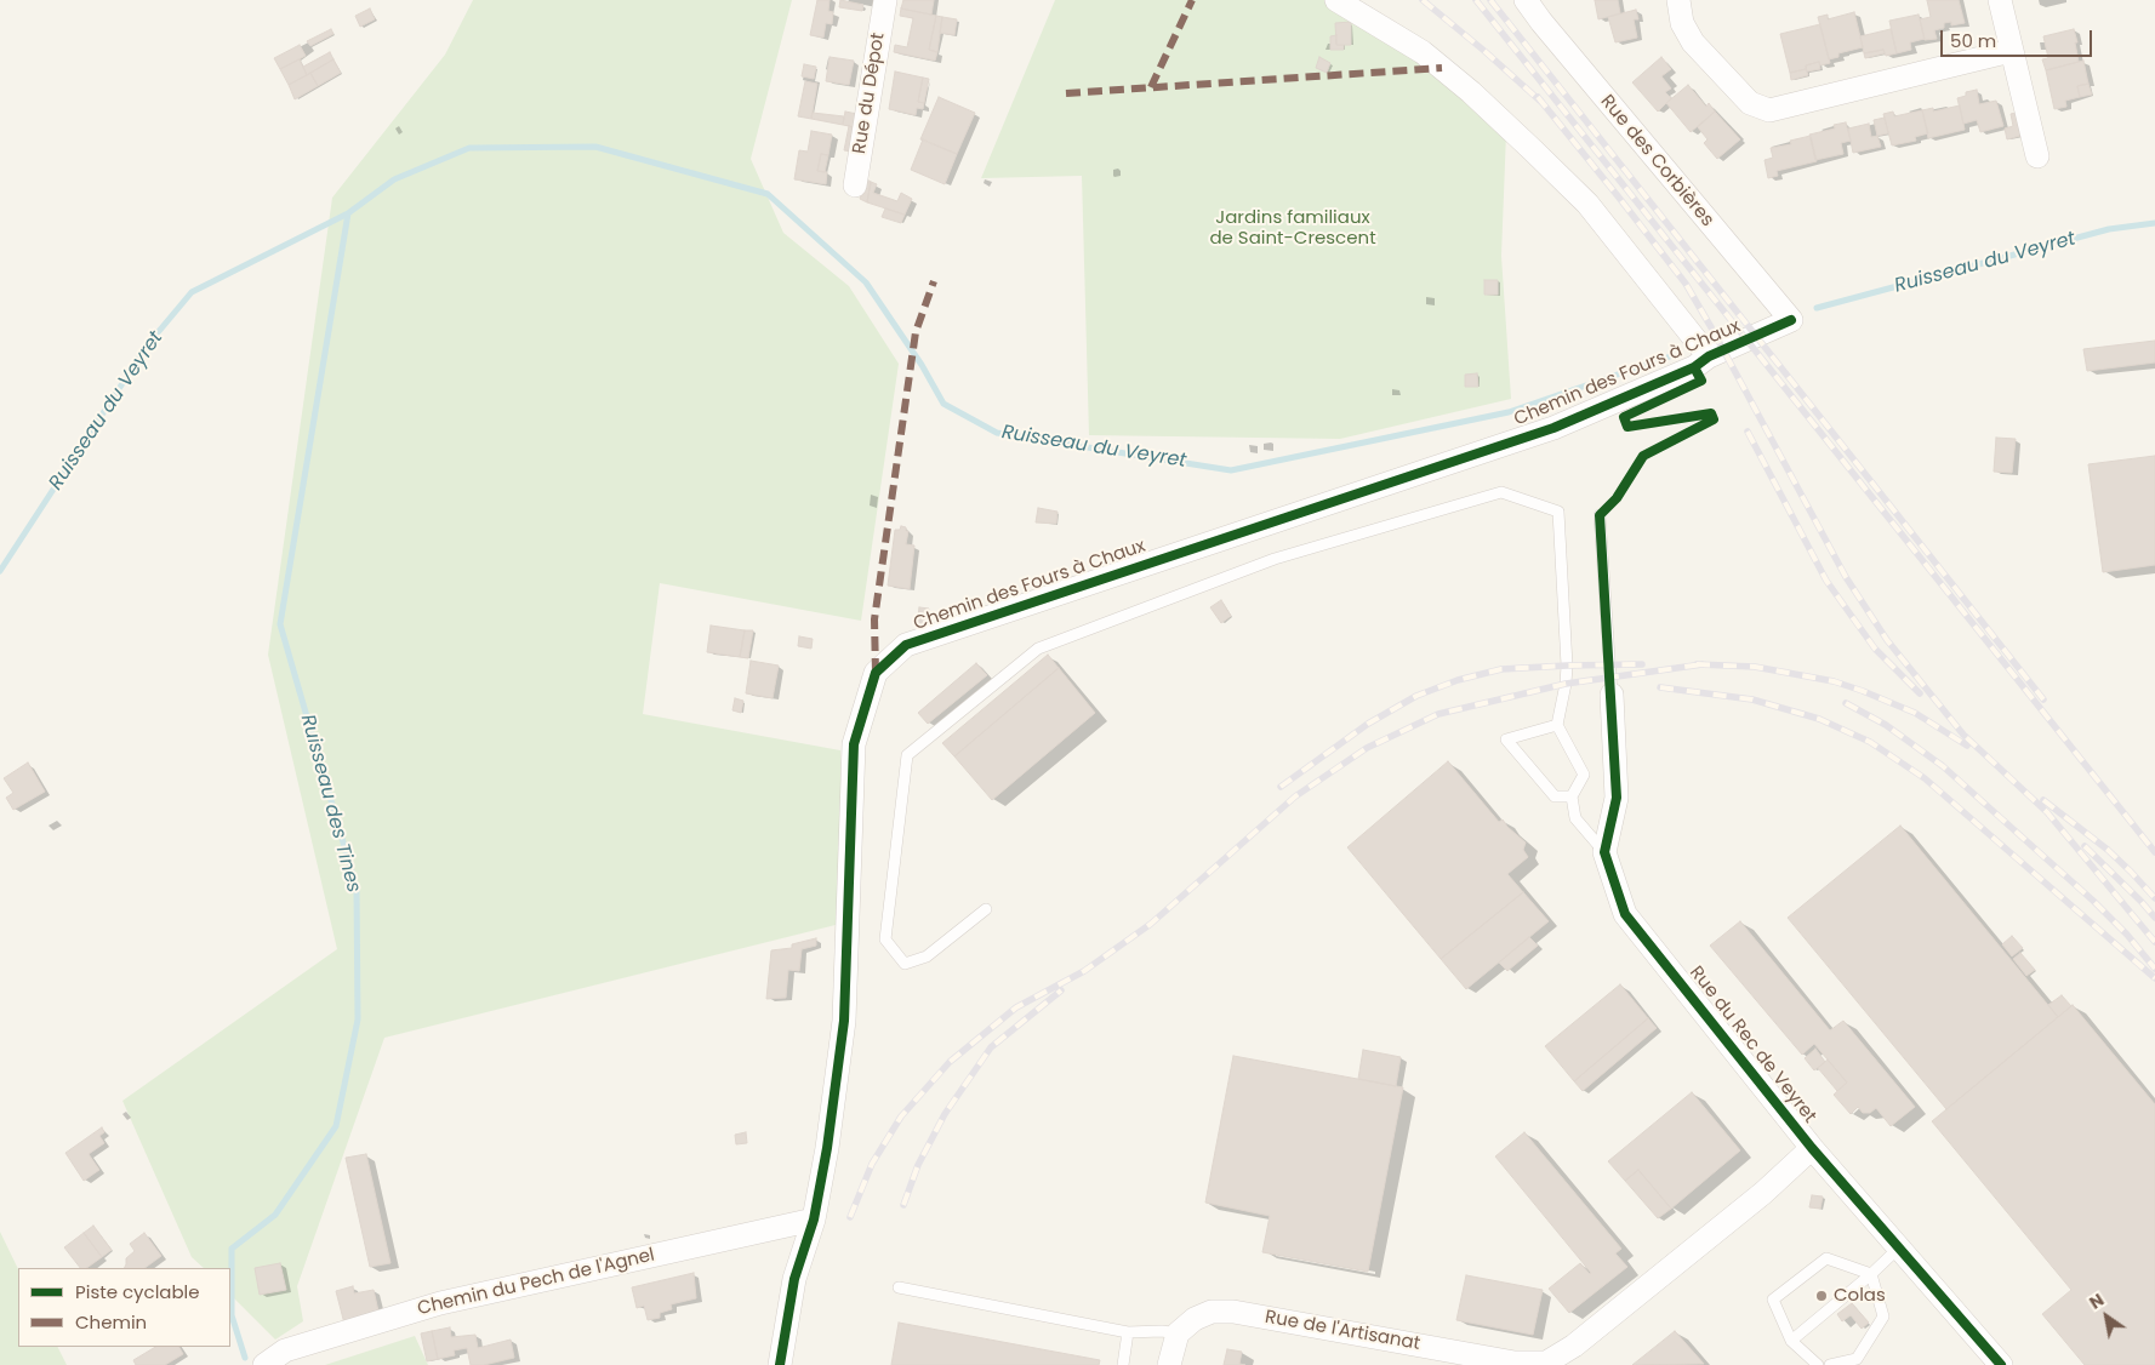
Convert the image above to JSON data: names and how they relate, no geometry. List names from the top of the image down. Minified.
{"streets":{"street":["Rue du Dépot","Rue des Corbières","Chemin des Fours à Chaux","Rue du Rec de Veyret","Chemin du Pech de l'Agnel","Rue de l'Artisanat"]},"crossings":[["Rue des Corbières","Chemin des Fours à Chaux"],["Chemin des Fours à Chaux","Chemin du Pech de l'Agnel"],["Rue du Rec de Veyret","Rue de l'Artisanat"]],"water":["Ruisseau du Veyret","Ruisseau des Tines"],"parks":["Jardins familiaux de Saint-Crescent"],"places":["Colas"],"legend":["Piste cyclable","Chemin"],"scale_bar":"50 m","north":"top left"}
